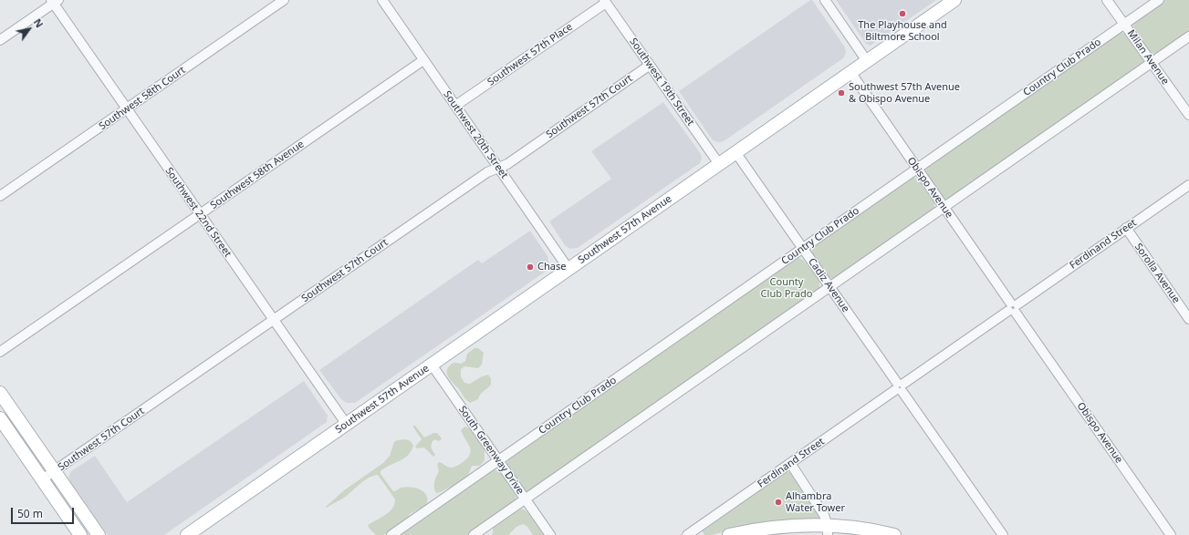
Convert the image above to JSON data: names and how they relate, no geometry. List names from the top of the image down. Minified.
{"streets":{"main road":["Southwest 57th Avenue"],"street":["Southwest 57th Place","Milan Avenue","Country Club Prado","Southwest 19th Street","Southwest 58th Court","Southwest 57th Court","Southwest 20th Street","Southwest 58th Avenue","Obispo Avenue","Southwest 22nd Street","Ferdinand Street","Sorolla Avenue","Cadiz Avenue","South Greenway Drive"]},"crossings":[["Southwest 57th Place","Southwest 19th Street"],["Southwest 57th Place","Southwest 20th Street"],["Milan Avenue","Country Club Prado"],["Country Club Prado","Obispo Avenue"],["Country Club Prado","Cadiz Avenue"],["Country Club Prado","South Greenway Drive"],["Southwest 19th Street","Southwest 57th Court"],["Southwest 19th Street","Southwest 57th Avenue"],["Southwest 58th Court","Southwest 22nd Street"],["Southwest 57th Court","Southwest 20th Street"],["Southwest 57th Court","Southwest 22nd Street"],["Southwest 20th Street","Southwest 58th Avenue"],["Southwest 20th Street","Southwest 57th Avenue"],["Southwest 58th Avenue","Southwest 22nd Street"],["Obispo Avenue","Southwest 57th Avenue"],["Obispo Avenue","Ferdinand Street"],["Southwest 22nd Street","Southwest 57th Avenue"],["Southwest 57th Avenue","Cadiz Avenue"],["Southwest 57th Avenue","South Greenway Drive"],["Ferdinand Street","Sorolla Avenue"],["Ferdinand Street","Cadiz Avenue"]],"parks":["County Club Prado"],"places":["The Playhouse and Biltmore School","Southwest 57th Avenue & Obispo Avenue","Chase","Alhambra Water Tower"],"scale_bar":"50 m","north":"top right"}
